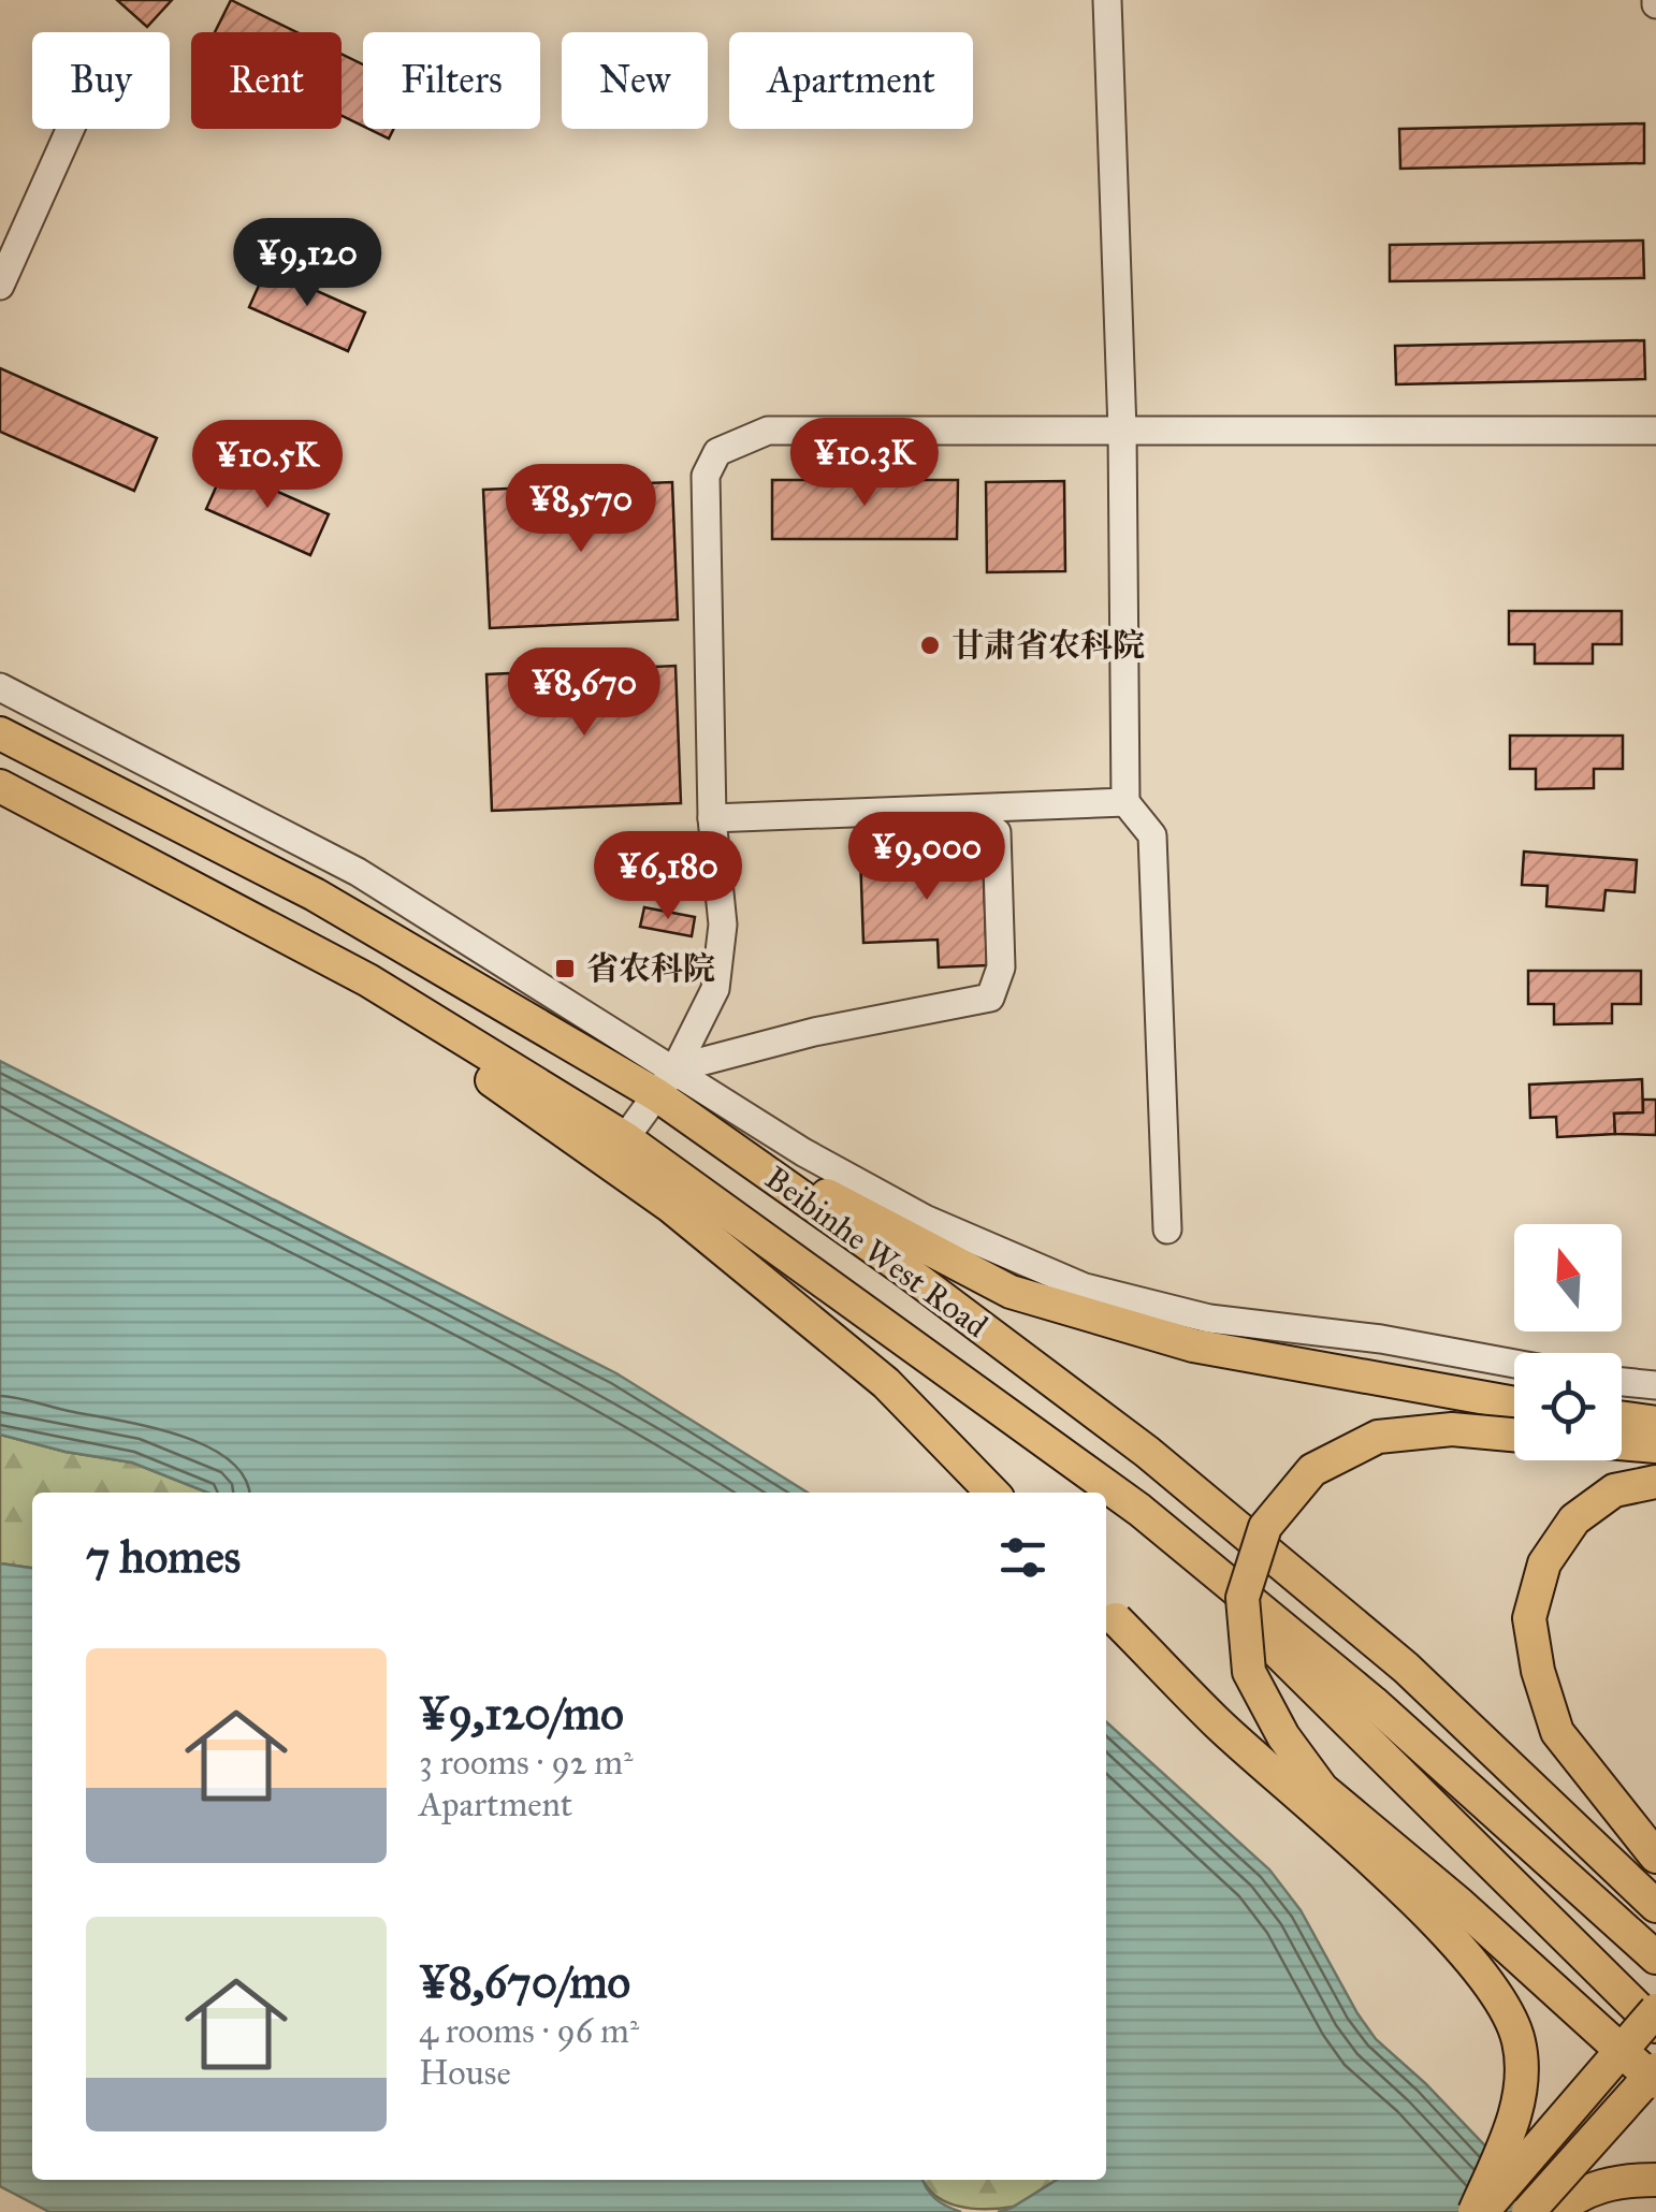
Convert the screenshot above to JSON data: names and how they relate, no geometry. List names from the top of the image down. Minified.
{"streets":{"main road":["Beibinhe West Road"]},"places":{"other":["甘肃省农科院"],"transit":["省农科院"]},"north":"top","page":{"chip":["Buy","Rent","Filters","New","Apartment"],"price":["¥9,120","¥10.3K","¥10.5K","¥8,570","¥8,670","¥9,000","¥6,180"],"heading":"7 homes","list":[{"name":"¥9,120/mo","note":"3 rooms · 92 m² · Apartment"},{"name":"¥8,670/mo","note":"4 rooms · 96 m² · House"}]}}
